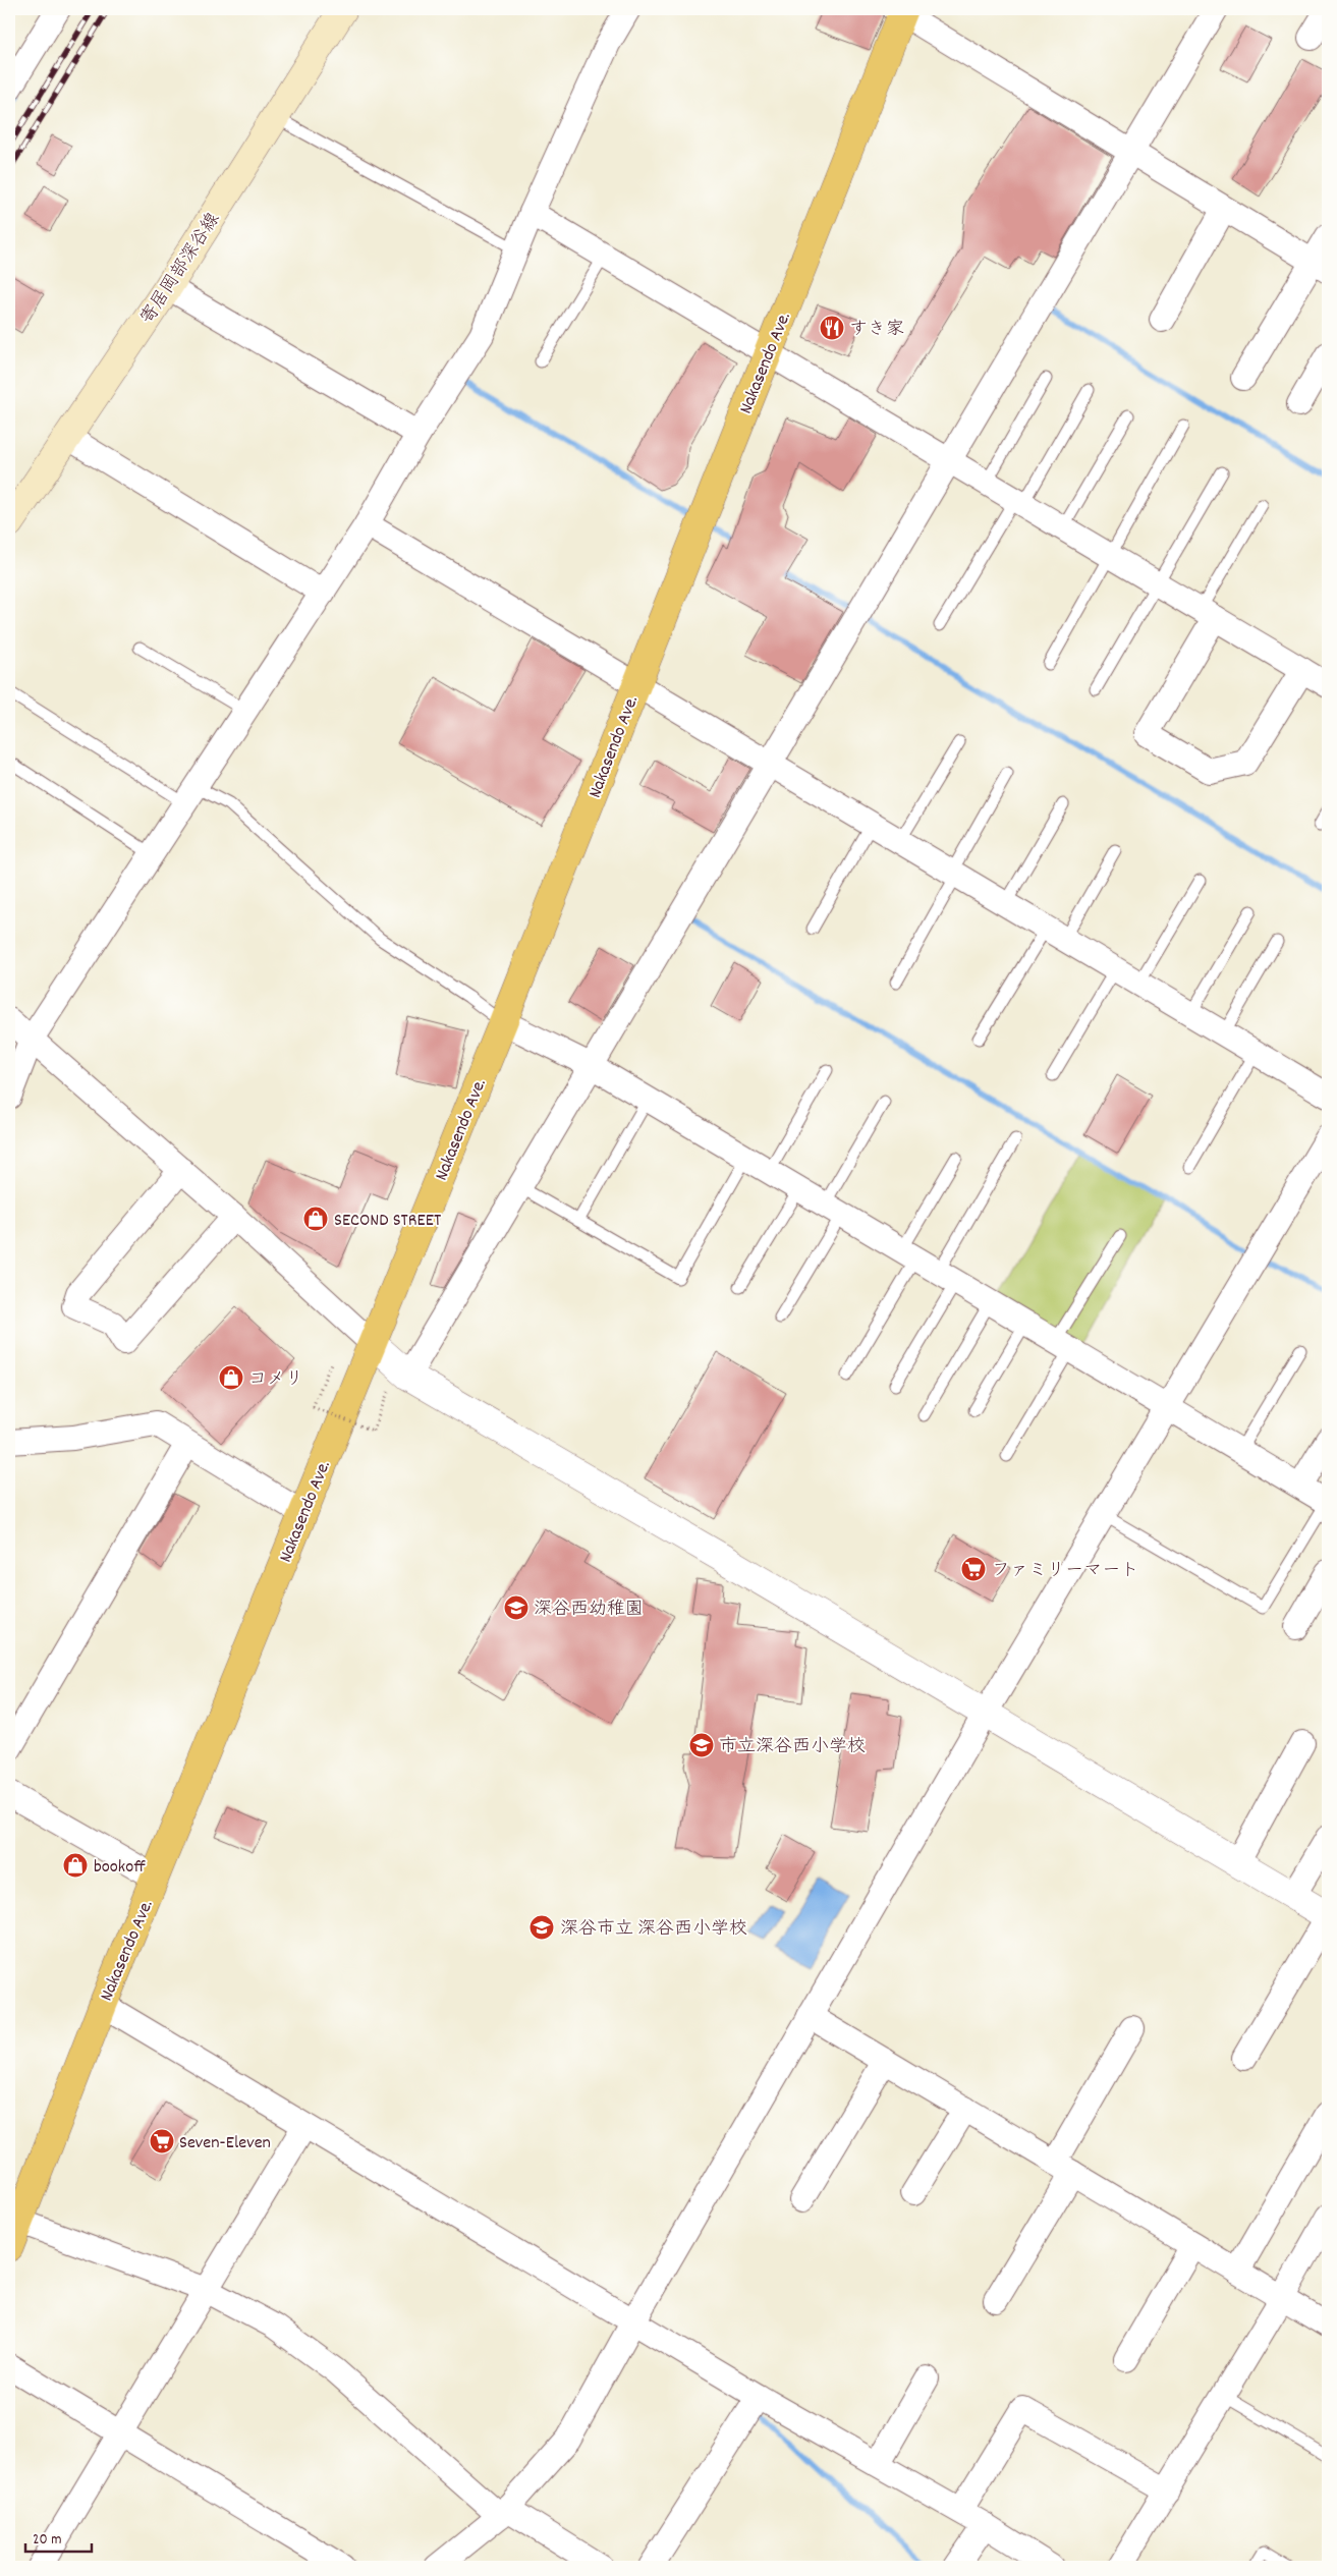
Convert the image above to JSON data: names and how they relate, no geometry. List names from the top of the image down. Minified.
{"streets":{"highway":["Nakasendo Ave."],"main road":["寄居岡部深谷線"]},"places":{"restaurant":["すき家"],"shop":["SECOND STREET","コメリ","bookoff"],"supermarket":["ファミリーマート","Seven-Eleven"],"school or university":["深谷西幼稚園","市立深谷西小学校","深谷市立 深谷西小学校"]},"scale_bar":"20 m"}
